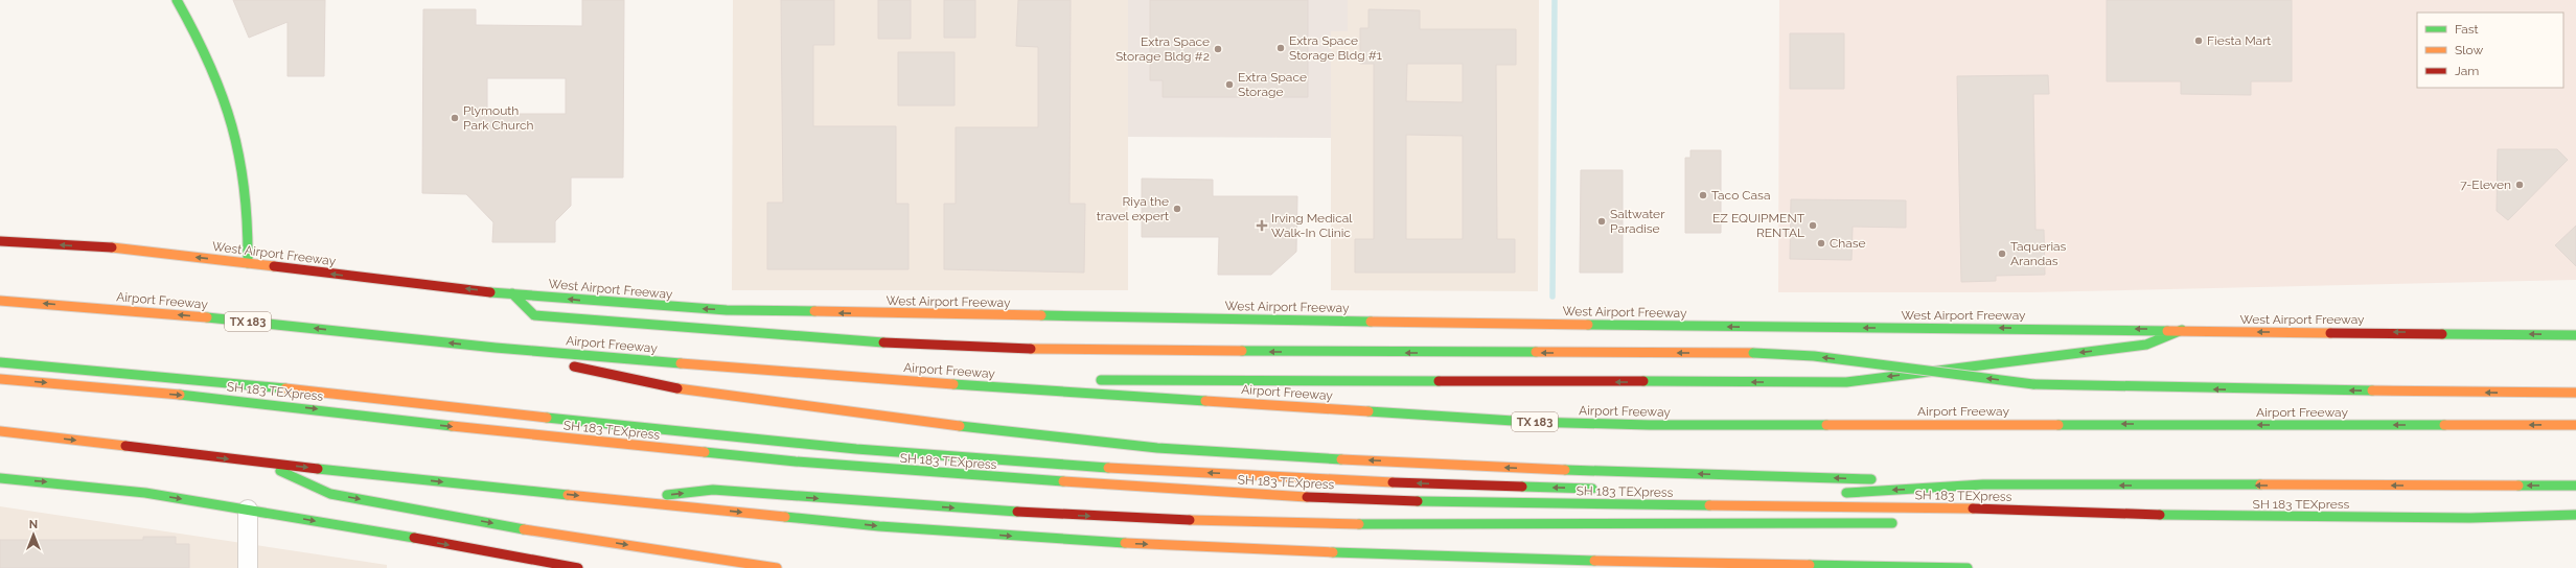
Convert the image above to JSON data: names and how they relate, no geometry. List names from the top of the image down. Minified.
{"streets":{"main road":["West Airport Freeway","Airport Freeway","TX 183","SH 183 TEXpress"]},"places":{"other":["Fiesta Mart","Extra Space Storage Bldg #1","Extra Space Storage Bldg #2","Extra Space Storage","Plymouth Park Church","7-Eleven","Taco Casa","Riya the travel expert","Saltwater Paradise","EZ EQUIPMENT RENTAL","Chase","Taquerias Arandas"],"health":["Irving Medical Walk-In Clinic"]},"legend":["Fast","Slow","Jam"],"north":"top"}
